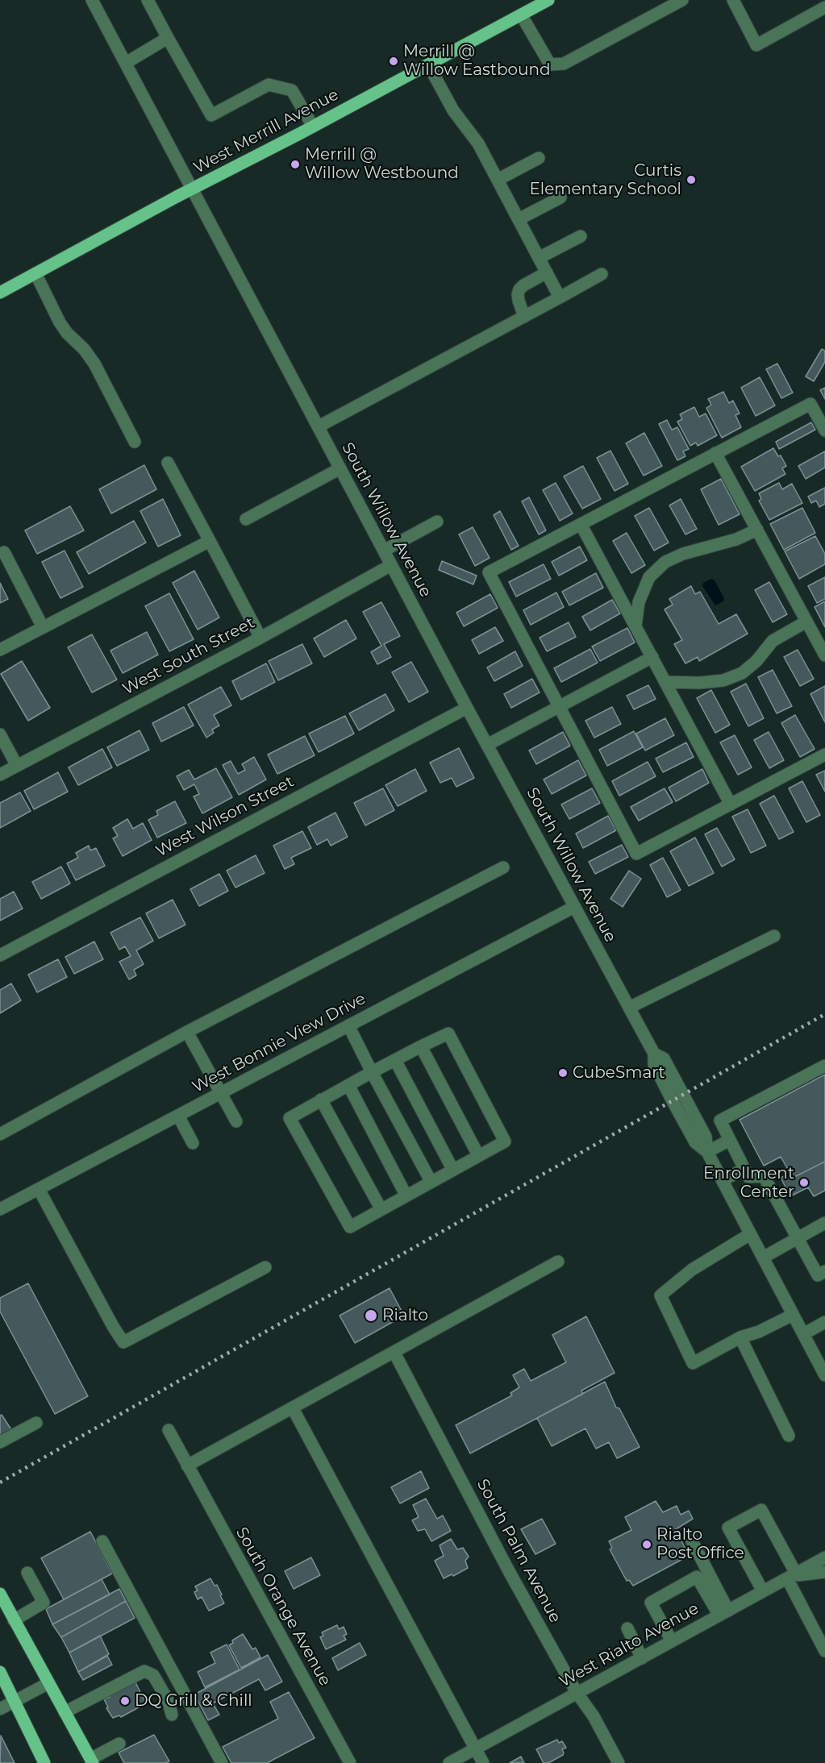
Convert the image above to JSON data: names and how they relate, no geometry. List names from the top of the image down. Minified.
{"streets":{"main road":["West Merrill Avenue"],"street":["South Willow Avenue","West South Street","West Wilson Street","West Bonnie View Drive","South Palm Avenue","South Orange Avenue","West Rialto Avenue"]},"crossings":[["West Merrill Avenue","South Willow Avenue"],["South Willow Avenue","West South Street"],["South Willow Avenue","West Wilson Street"],["South Willow Avenue","West Bonnie View Drive"],["South Palm Avenue","West Rialto Avenue"]],"places":["Merrill @ Willow Eastbound","Merrill @ Willow Westbound","Curtis Elementary School","CubeSmart","Enrollment Center","Rialto","Rialto Post Office","DQ Grill & Chill"]}
